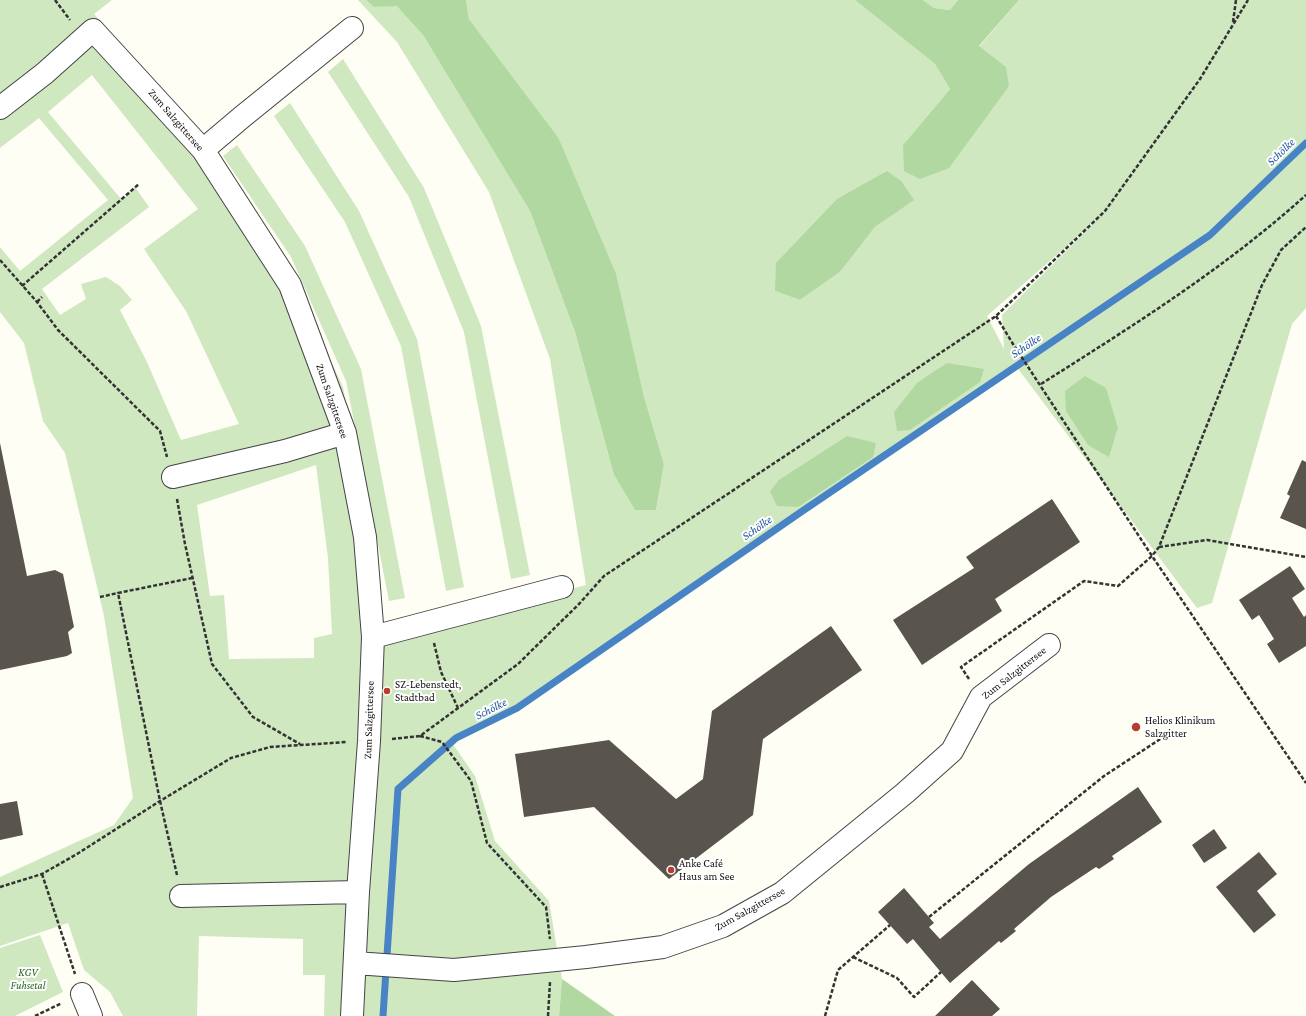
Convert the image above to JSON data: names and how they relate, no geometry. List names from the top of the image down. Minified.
{"streets":{"street":["Zum Salzgittersee"]},"water":["Schölke"],"parks":["KGV Fuhsetal"],"places":["SZ-Lebenstedt, Stadtbad","Helios Klinikum Salzgitter","Anke Café Haus am See"]}
